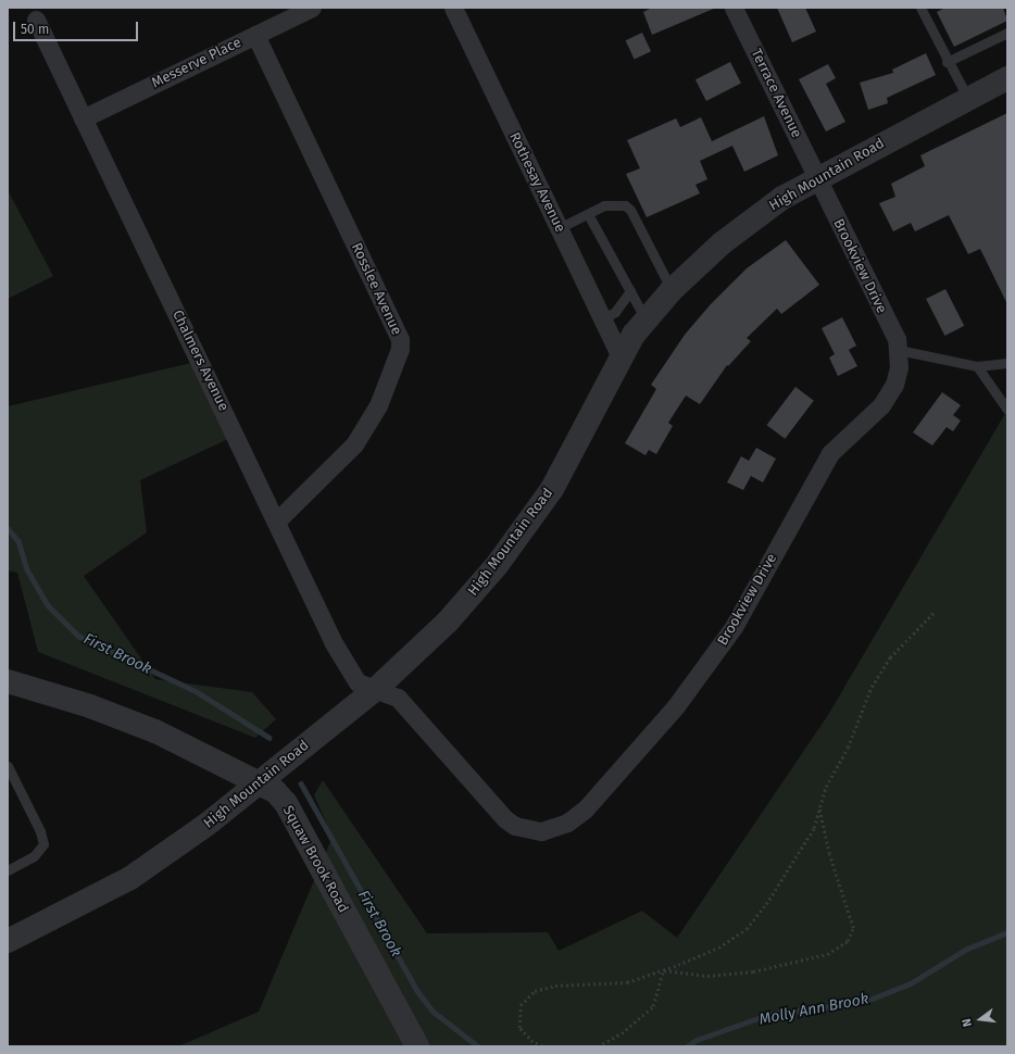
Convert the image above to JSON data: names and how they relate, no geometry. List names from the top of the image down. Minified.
{"streets":{"street":["Messerve Place","Terrace Avenue","High Mountain Road","Rothesay Avenue","Brookview Drive","Rosslee Avenue","Chalmers Avenue","Squaw Brook Road"]},"crossings":[["Messerve Place","Rosslee Avenue"],["Messerve Place","Chalmers Avenue"],["Terrace Avenue","High Mountain Road"],["Terrace Avenue","Brookview Drive"],["High Mountain Road","Rothesay Avenue"],["High Mountain Road","Brookview Drive"],["High Mountain Road","Chalmers Avenue"],["High Mountain Road","Squaw Brook Road"],["Brookview Drive","Chalmers Avenue"],["Rosslee Avenue","Chalmers Avenue"]],"water":["First Brook","Molly Ann Brook"],"scale_bar":"50 m","north":"left"}
